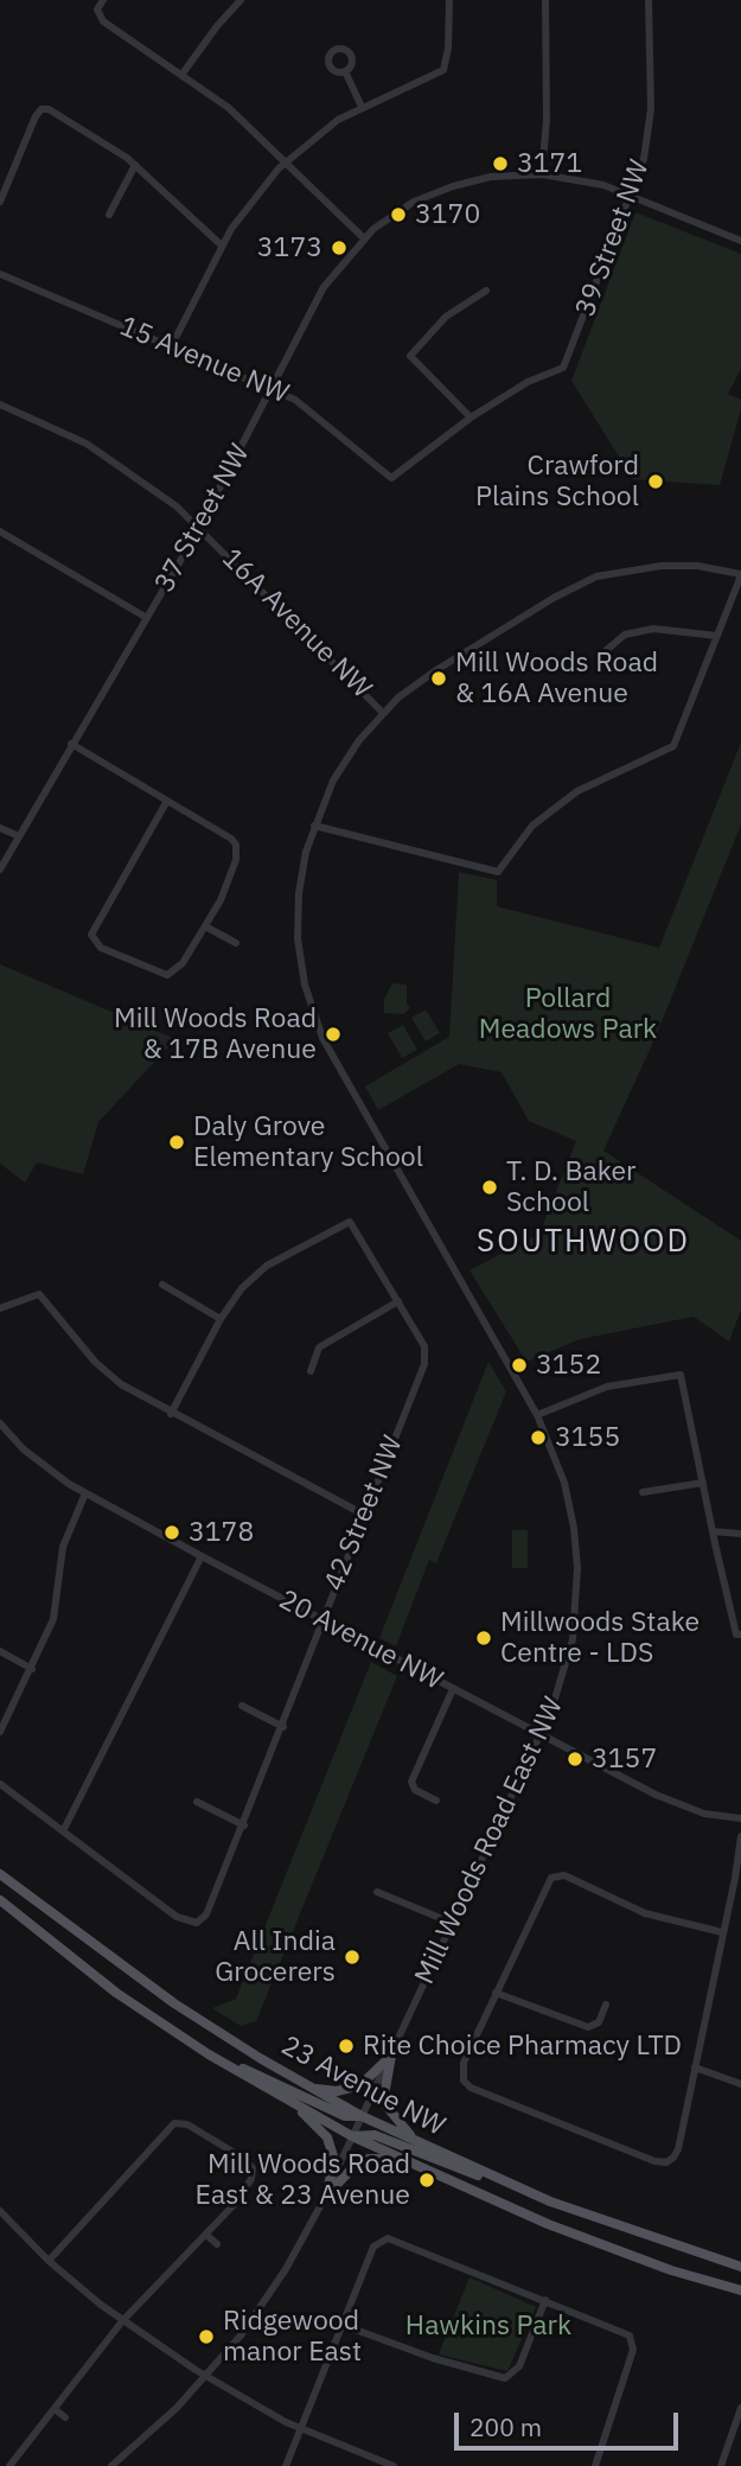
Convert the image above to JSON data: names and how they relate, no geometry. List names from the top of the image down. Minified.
{"streets":{"main road":["23 Avenue NW"],"street":["39 Street NW","15 Avenue NW","37 Street NW","16A Avenue NW","42 Street NW","20 Avenue NW","Mill Woods Road East NW"]},"crossings":[["39 Street NW","15 Avenue NW"],["39 Street NW","37 Street NW"],["15 Avenue NW","37 Street NW"],["37 Street NW","16A Avenue NW"],["16A Avenue NW","Mill Woods Road East NW"],["42 Street NW","20 Avenue NW"],["20 Avenue NW","Mill Woods Road East NW"],["Mill Woods Road East NW","23 Avenue NW"]],"districts":["SOUTHWOOD"],"parks":["Pollard Meadows Park","Hawkins Park"],"places":["3171","3170","3173","Crawford Plains School","Mill Woods Road & 16A Avenue","Mill Woods Road & 17B Avenue","Daly Grove Elementary School","T. D. Baker School","3152","3155","3178","Millwoods Stake Centre - LDS","3157","All India Grocerers","Rite Choice Pharmacy LTD","Mill Woods Road East & 23 Avenue","Ridgewood manor East"],"scale_bar":"200 m"}
